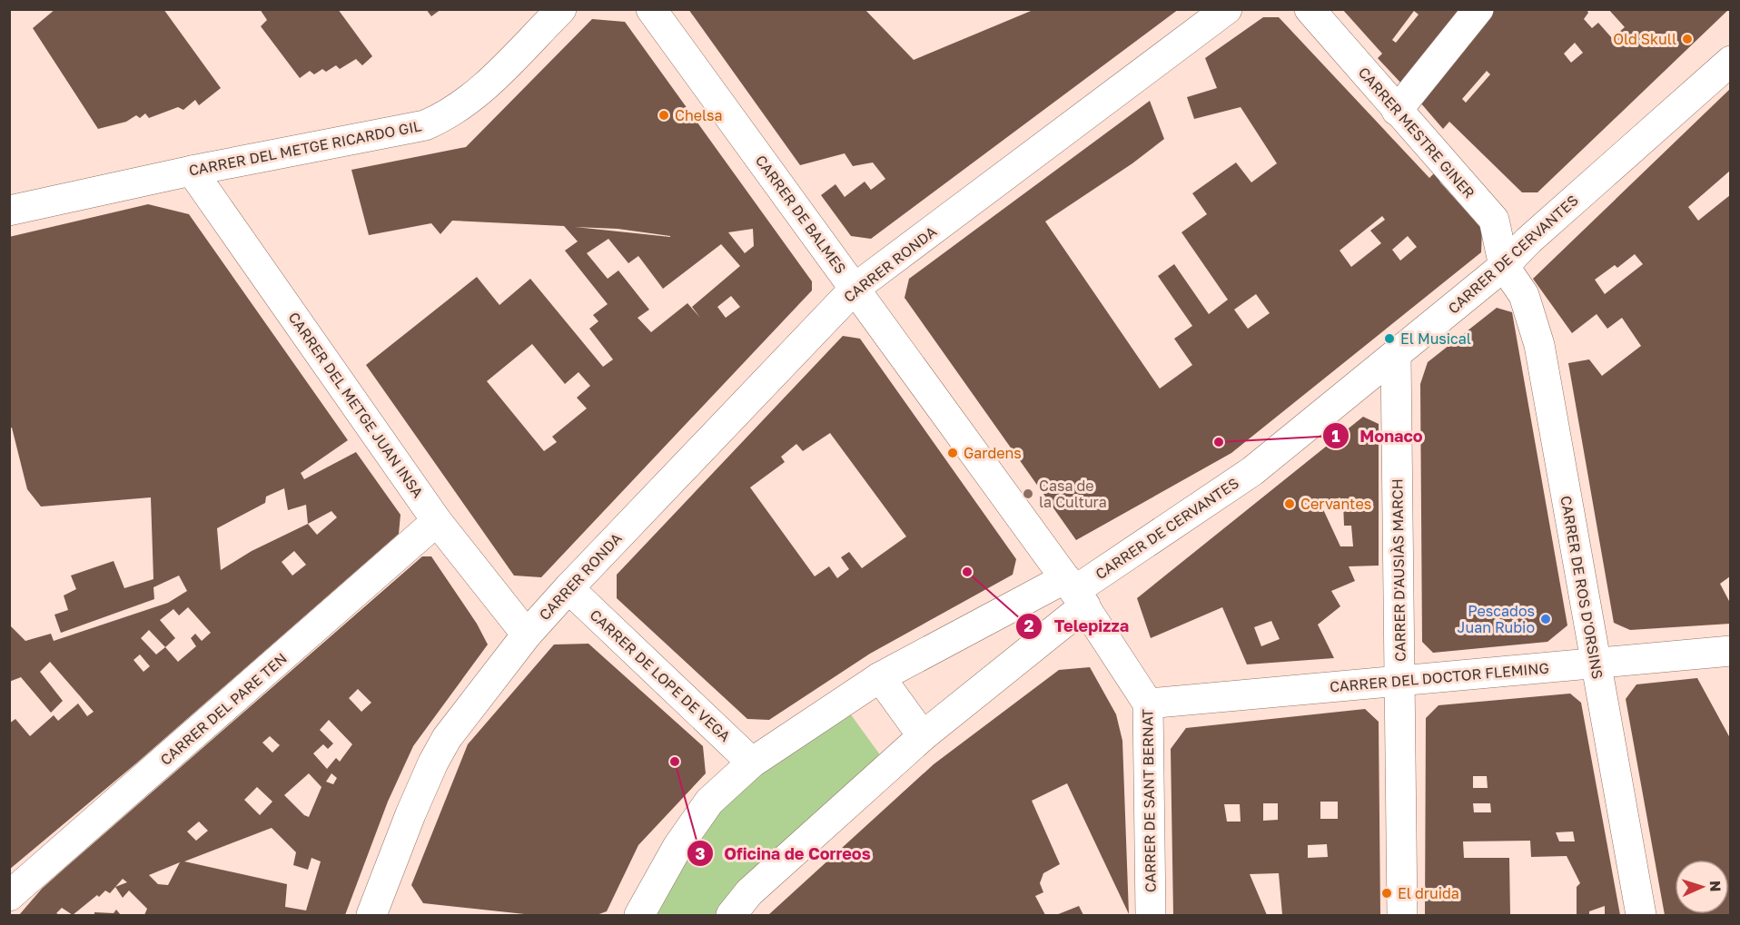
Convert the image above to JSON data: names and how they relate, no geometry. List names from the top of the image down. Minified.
{"streets":{"street":["CARRER MESTRE GINER","CARRER DEL METGE RICARDO GIL","CARRER DE BALMES","CARRER DE CERVANTES","CARRER RONDA","CARRER DEL METGE JUAN INSA","CARRER D'AUSIÀS MARCH","CARRER DE ROS D'ORSINS","CARRER DE LOPE DE VEGA","CARRER DEL DOCTOR FLEMING","CARRER DEL PARE TEN","CARRER DE SANT BERNAT"]},"crossings":[["CARRER MESTRE GINER","CARRER DE CERVANTES"],["CARRER MESTRE GINER","CARRER DE ROS D'ORSINS"],["CARRER DEL METGE RICARDO GIL","CARRER DEL METGE JUAN INSA"],["CARRER DE BALMES","CARRER DE CERVANTES"],["CARRER DE BALMES","CARRER RONDA"],["CARRER DE BALMES","CARRER DE SANT BERNAT"],["CARRER DE CERVANTES","CARRER D'AUSIÀS MARCH"],["CARRER DE CERVANTES","CARRER DE ROS D'ORSINS"],["CARRER DE CERVANTES","CARRER DE LOPE DE VEGA"],["CARRER DE CERVANTES","CARRER DE SANT BERNAT"],["CARRER RONDA","CARRER DEL METGE JUAN INSA"],["CARRER RONDA","CARRER DE LOPE DE VEGA"],["CARRER DEL METGE JUAN INSA","CARRER DEL PARE TEN"],["CARRER D'AUSIÀS MARCH","CARRER DEL DOCTOR FLEMING"],["CARRER DE ROS D'ORSINS","CARRER DEL DOCTOR FLEMING"],["CARRER DEL DOCTOR FLEMING","CARRER DE SANT BERNAT"]],"places":["Old Skull","Chelsa","El Musical","Monaco","Gardens","Casa de la Cultura","Cervantes","Telepizza","Pescados Juan Rubio","Oficina de Correos","El druida"],"north":"right"}
